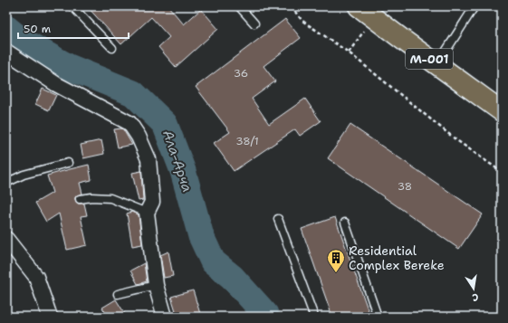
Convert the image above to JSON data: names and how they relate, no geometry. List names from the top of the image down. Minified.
{"streets":{"main road":["М-001"]},"water":["Ала-Арча"],"places":{"building":["Residential Complex Bereke"]},"house_numbers":["36","38/1","38"],"scale_bar":"50 m","north":"bottom"}
